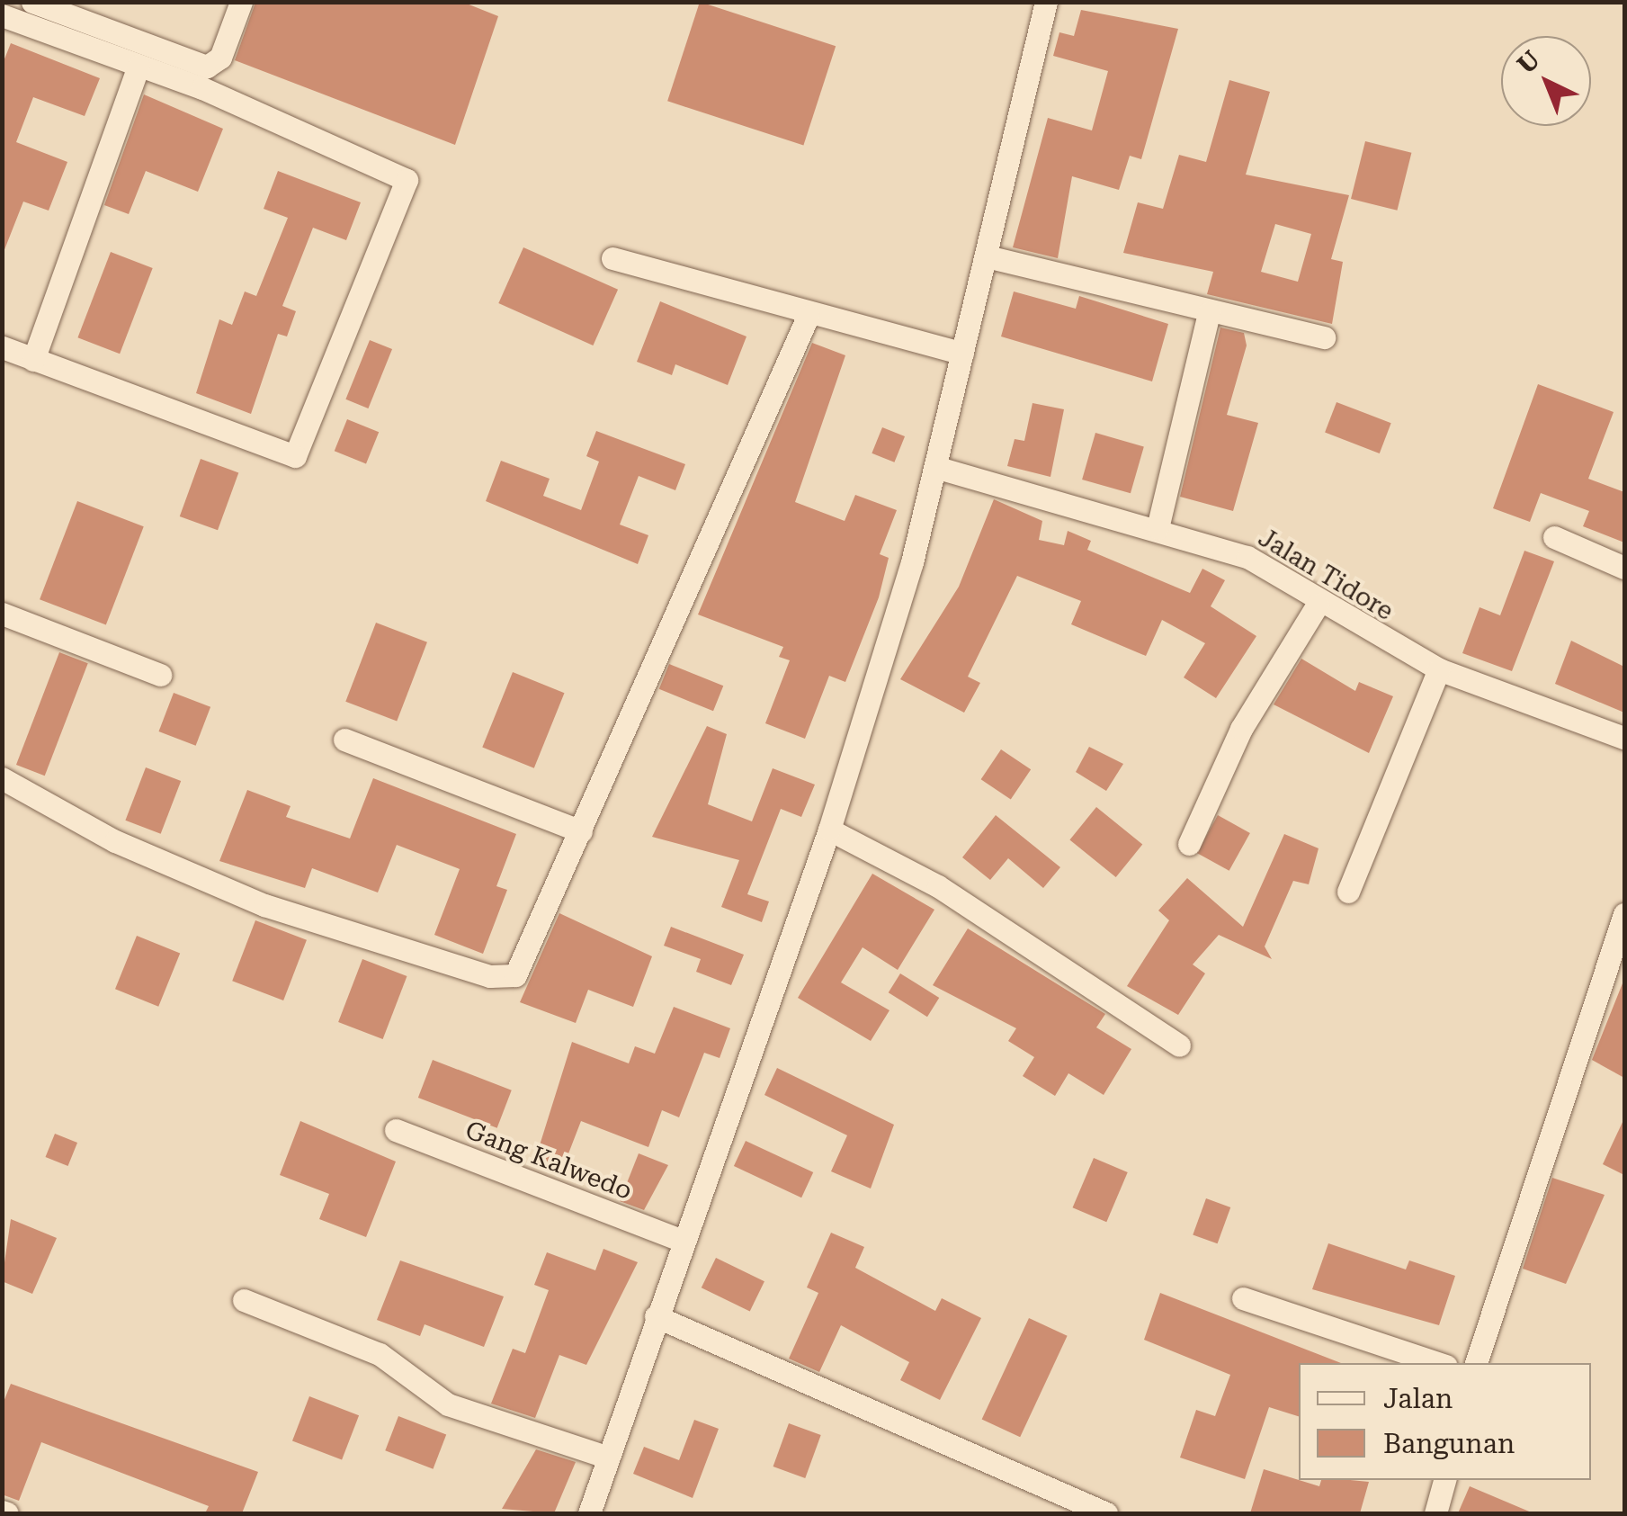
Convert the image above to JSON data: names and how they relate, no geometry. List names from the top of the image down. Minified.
{"streets":{"street":["Jalan Tidore","Gang Kalwedo"]},"legend":["Jalan","Bangunan"],"north":"top left"}
